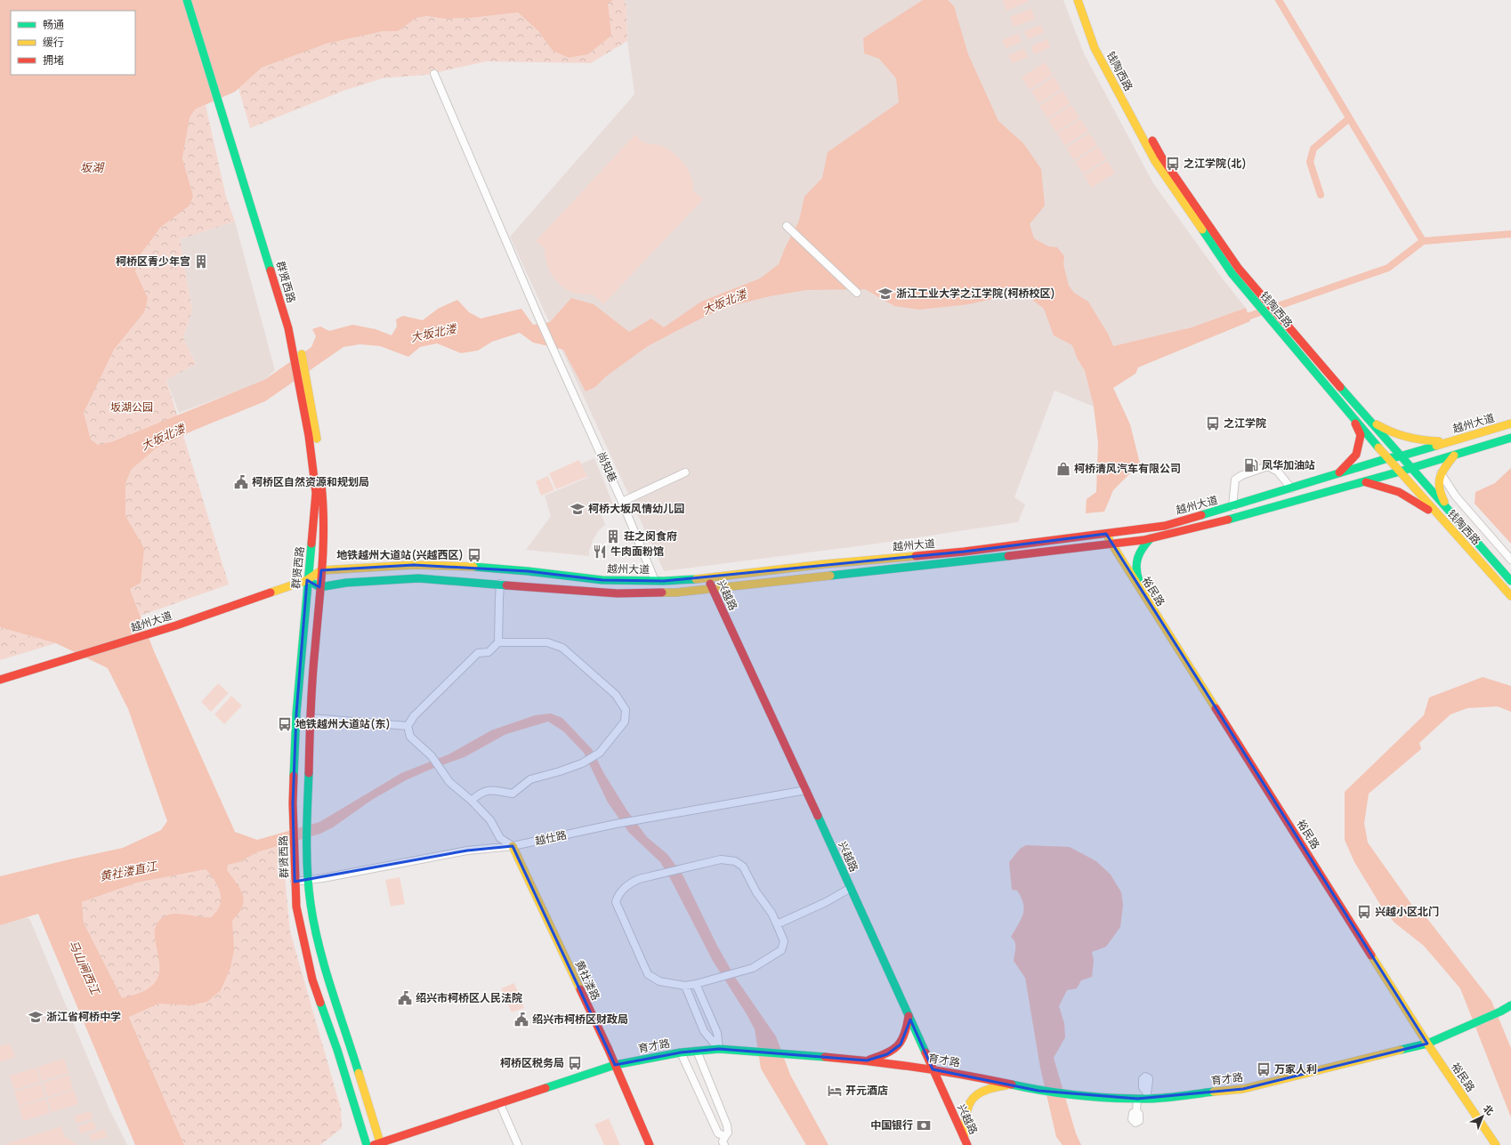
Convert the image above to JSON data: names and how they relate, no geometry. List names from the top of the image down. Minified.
{"streets":{"street":["钱陶西路","群贤西路","越州大道","尚知巷","裕民路","兴越路","越仕路","黄社溇路","育才路"]},"crossings":[["钱陶西路","越州大道"],["群贤西路","越州大道"],["群贤西路","越仕路"],["群贤西路","育才路"],["越州大道","尚知巷"],["越州大道","裕民路"],["越州大道","兴越路"],["裕民路","育才路"],["兴越路","越仕路"],["兴越路","育才路"],["越仕路","黄社溇路"],["黄社溇路","育才路"]],"water":["坂湖","大坂北溇","黄社溇直江","马山闸西江"],"parks":["坂湖公园"],"places":{"bus stop":["之江学院(北)","之江学院","地铁越州大道站(兴越西区)","地铁越州大道站(东)","兴越小区北门","柯桥区税务局","万家人利"],"building":["柯桥区青少年宫","荘之闵食府"],"school or university":["浙江工业大学之江学院(柯桥校区)","柯桥大坂风情幼儿园","浙江省柯桥中学"],"fuel station":["凤华加油站"],"shop":["柯桥清风汽车有限公司"],"public building":["柯桥区自然资源和规划局","绍兴市柯桥区人民法院","绍兴市柯桥区财政局"],"restaurant":["牛肉面粉馆"],"hotel":["开元酒店"],"bank":["中国银行"]},"legend":["畅通","缓行","拥堵"],"north":"top right"}
